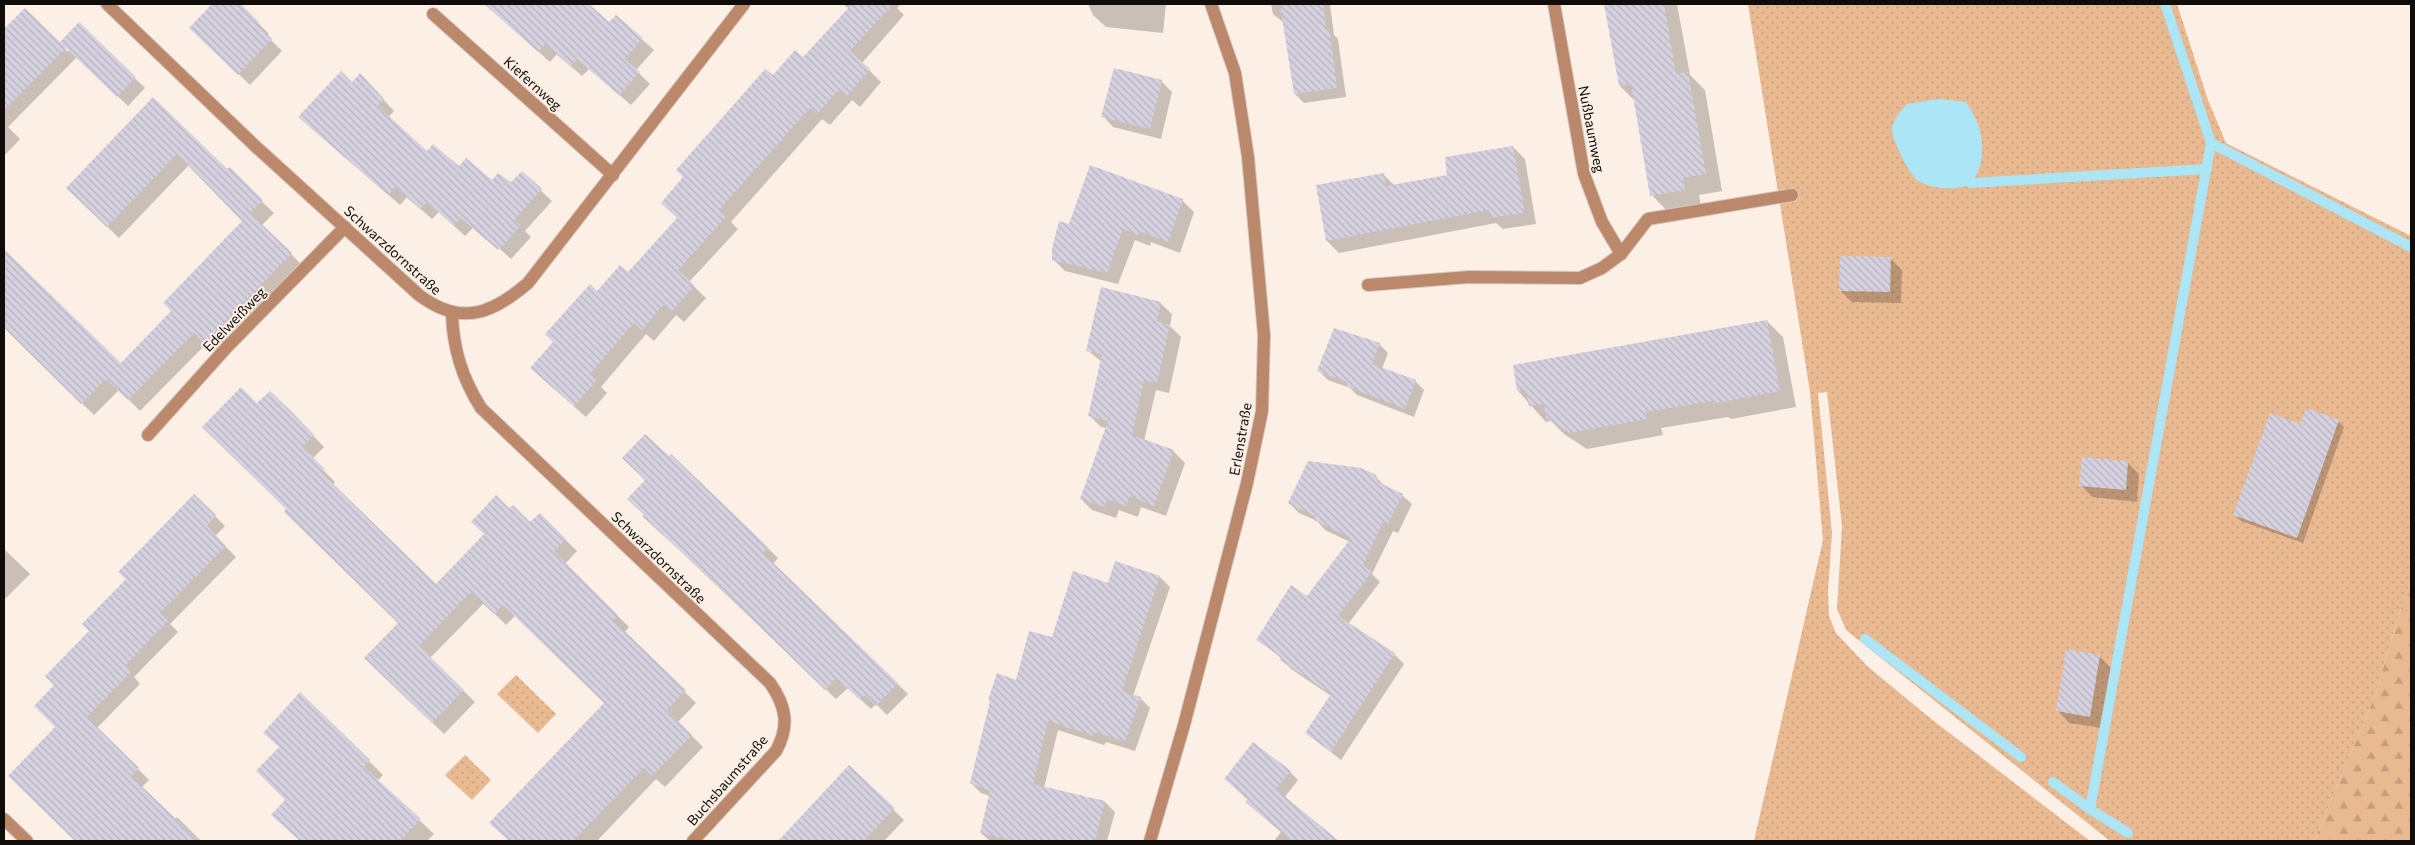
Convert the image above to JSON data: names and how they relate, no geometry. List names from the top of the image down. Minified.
{"streets":{"street":["Kiefernweg","Nußbaumweg","Schwarzdornstraße","Edelweißweg","Erlenstraße","Buchsbaumstraße"]},"crossings":[["Schwarzdornstraße","Edelweißweg"],["Schwarzdornstraße","Buchsbaumstraße"]]}
